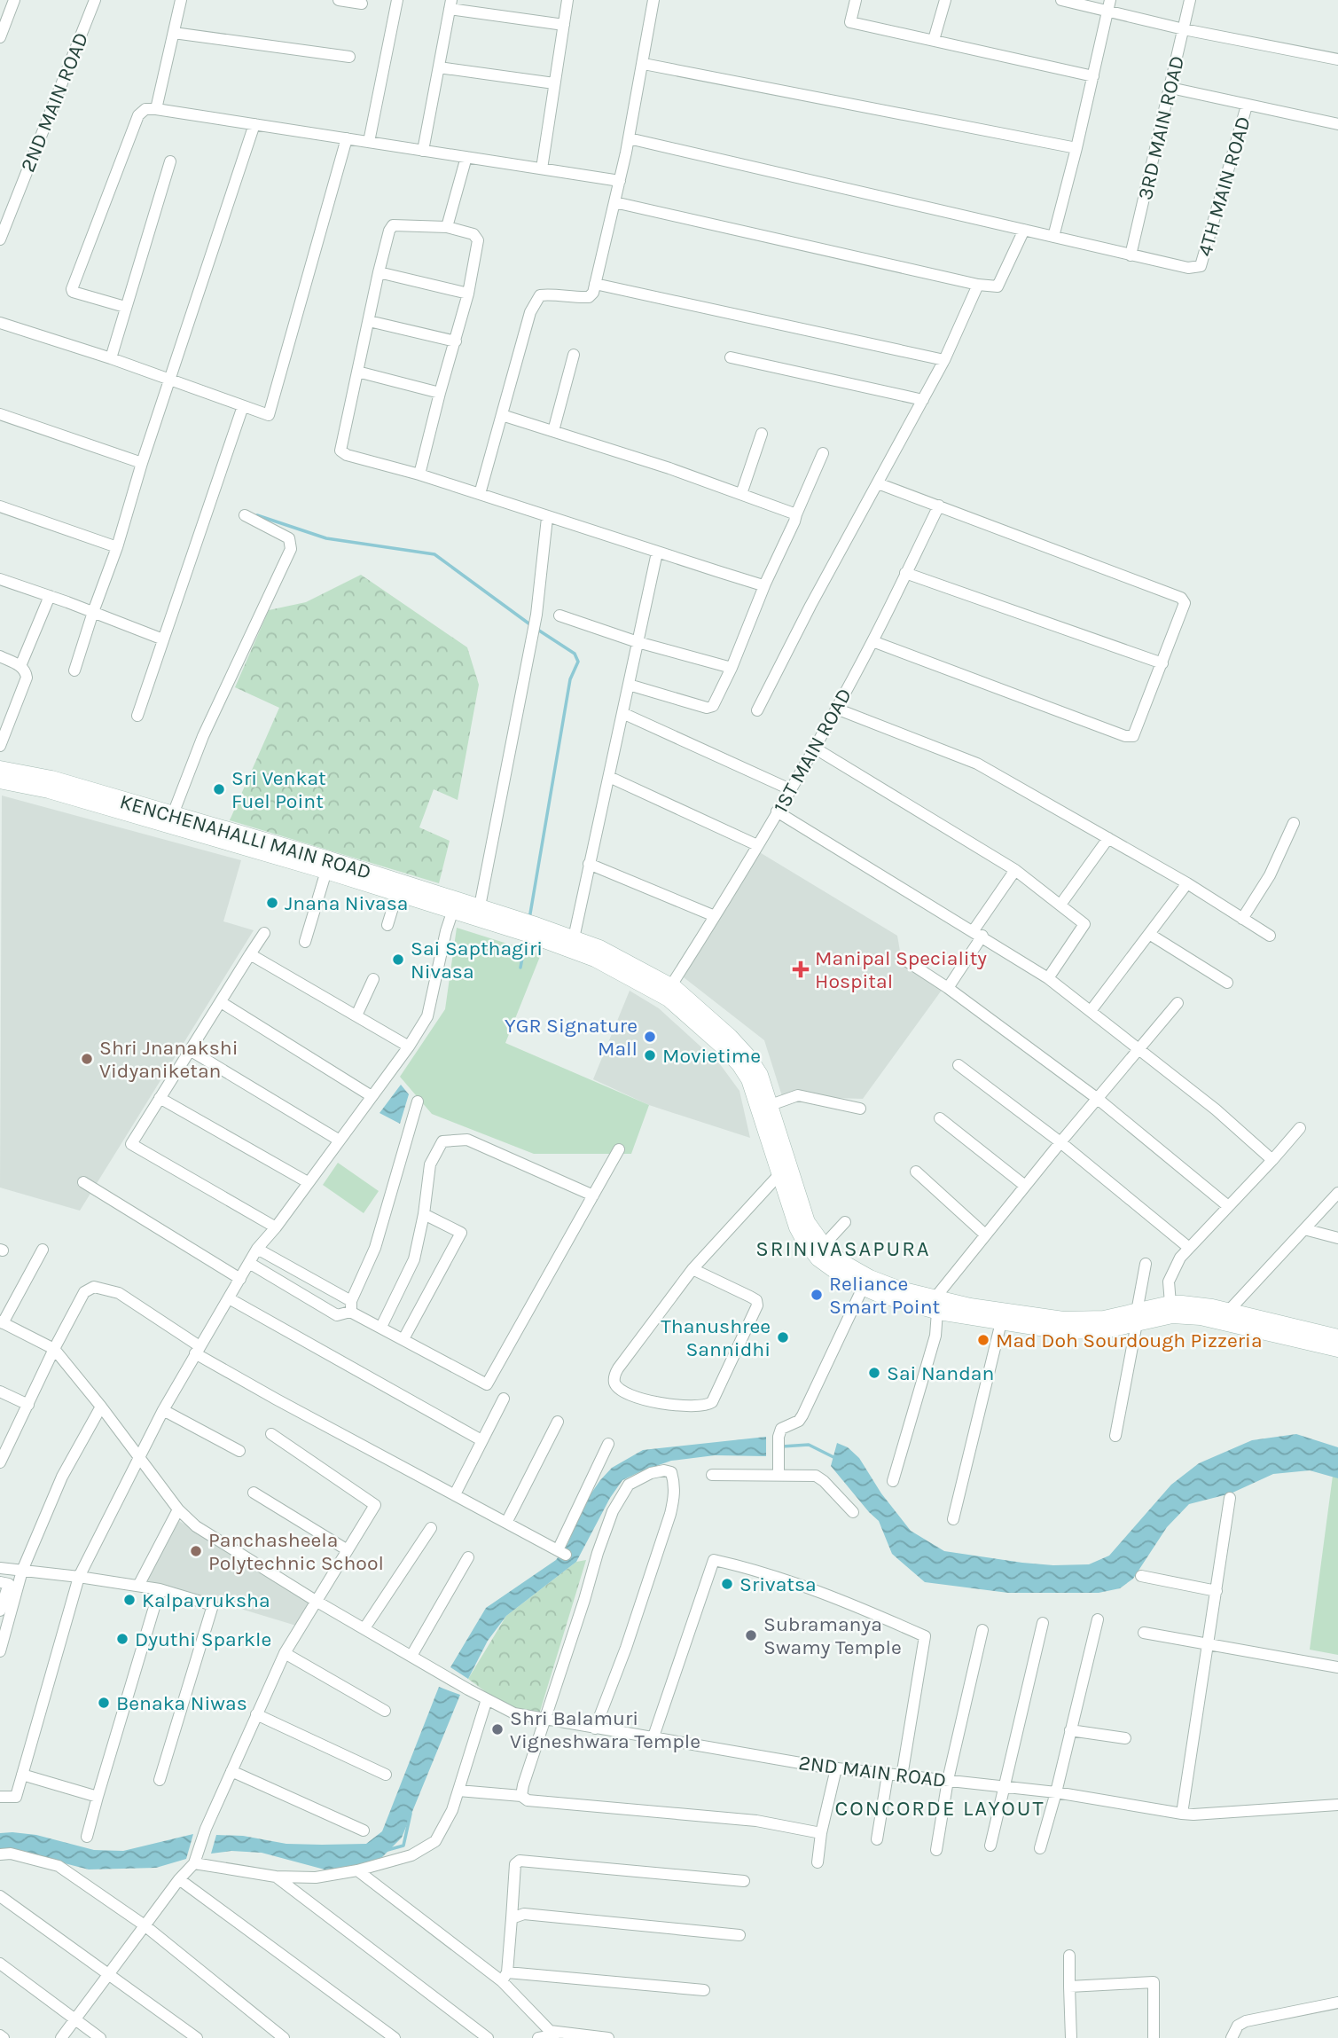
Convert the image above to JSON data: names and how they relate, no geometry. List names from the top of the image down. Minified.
{"streets":{"main road":["KENCHENAHALLI MAIN ROAD"],"street":["2ND MAIN ROAD","3RD MAIN ROAD","4TH MAIN ROAD","1ST MAIN ROAD"]},"crossings":[["3RD MAIN ROAD","4TH MAIN ROAD"],["1ST MAIN ROAD","KENCHENAHALLI MAIN ROAD"]],"districts":["SRINIVASAPURA","CONCORDE LAYOUT"],"places":{"other":["Sri Venkat Fuel Point","Jnana Nivasa","Sai Sapthagiri Nivasa","YGR Signature Mall","Movietime","Shri Jnanakshi Vidyaniketan","Reliance Smart Point","Thanushree Sannidhi","Mad Doh Sourdough Pizzeria","Sai Nandan","Panchasheela Polytechnic School","Srivatsa","Kalpavruksha","Subramanya Swamy Temple","Dyuthi Sparkle","Benaka Niwas","Shri Balamuri Vigneshwara Temple"],"health":["Manipal Speciality Hospital"]}}
